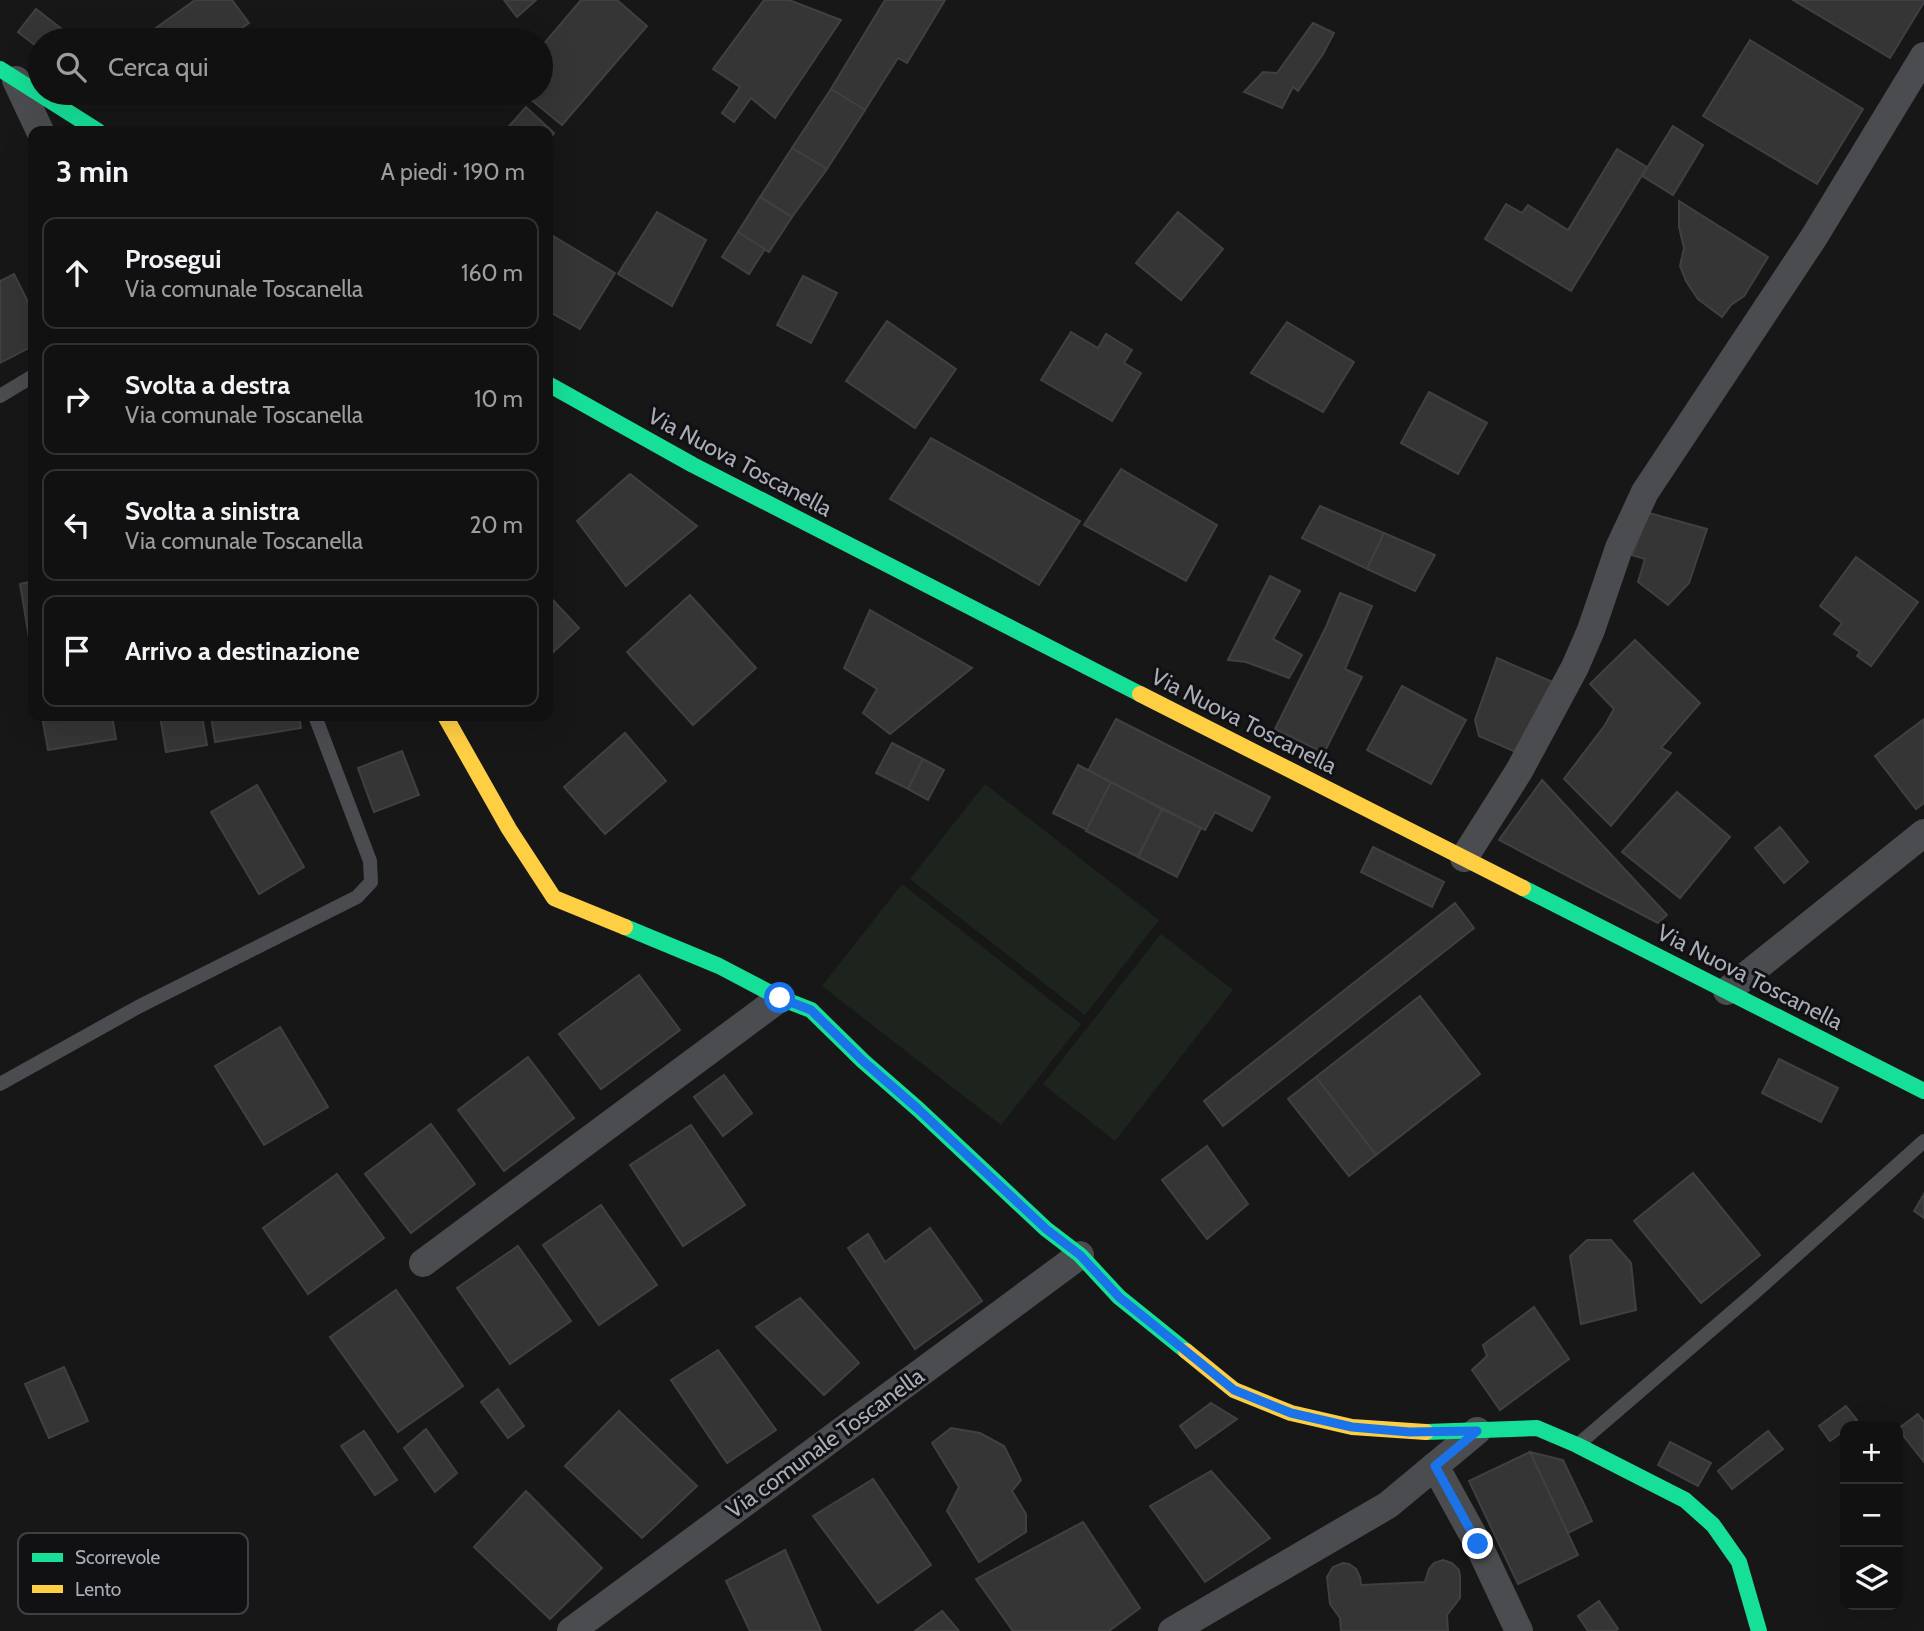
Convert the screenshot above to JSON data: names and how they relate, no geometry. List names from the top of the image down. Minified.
{"streets":{"street":["Via Nuova Toscanella","Via comunale Toscanella"]},"legend":["Scorrevole","Lento"],"page":{"search":"Cerca qui","heading":["3 min","A piedi · 190 m"],"list":[["Prosegui","Via comunale Toscanella","160 m"],["Svolta a destra","Via comunale Toscanella","10 m"],["Svolta a sinistra","Via comunale Toscanella","20 m"],"Arrivo a destinazione"],"map_buttons":["+","−"]}}
